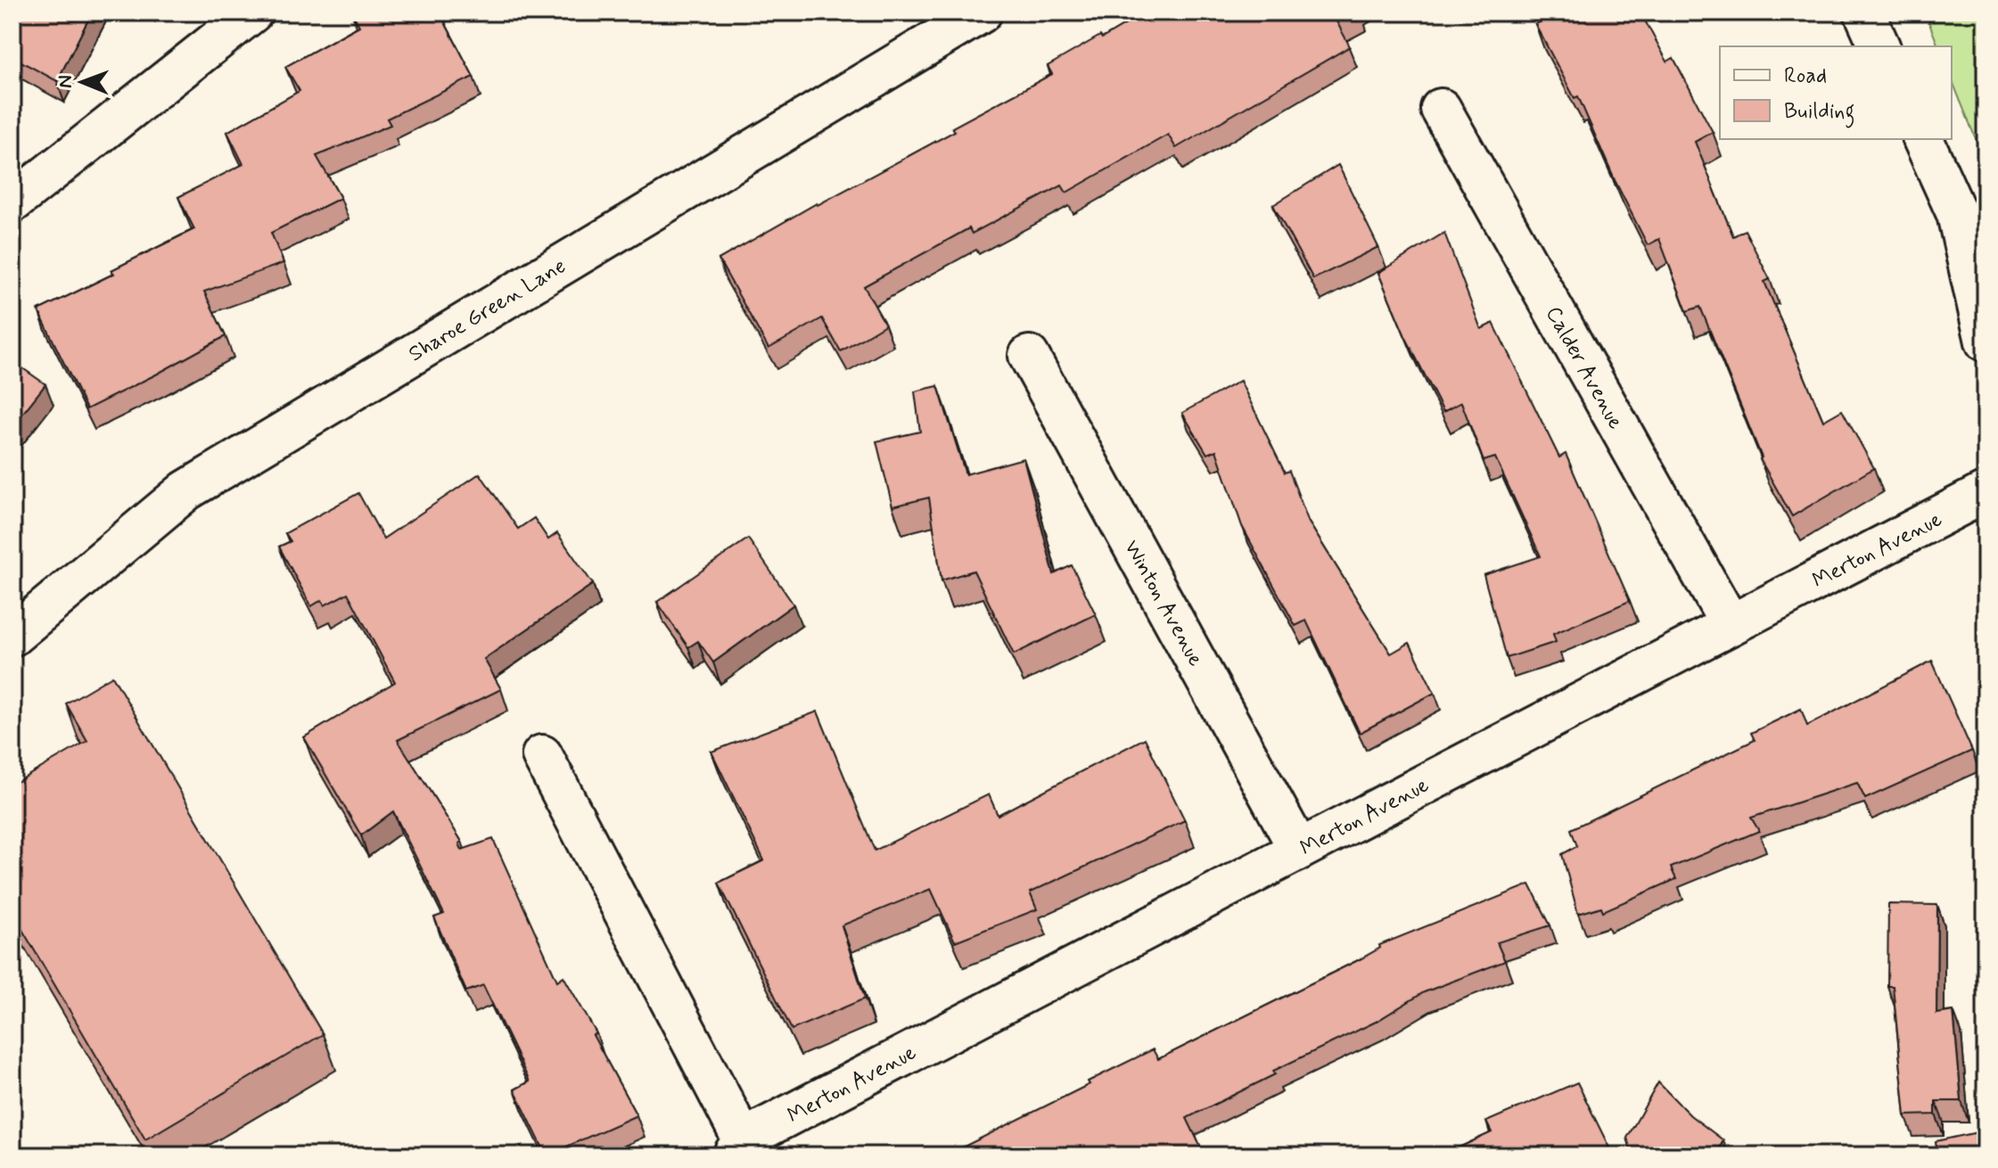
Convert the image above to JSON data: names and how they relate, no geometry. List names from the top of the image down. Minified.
{"streets":{"street":["Sharoe Green Lane","Calder Avenue","Merton Avenue","Winton Avenue"]},"crossings":[["Calder Avenue","Merton Avenue"],["Merton Avenue","Winton Avenue"]],"legend":["Road","Building"],"north":"left"}
